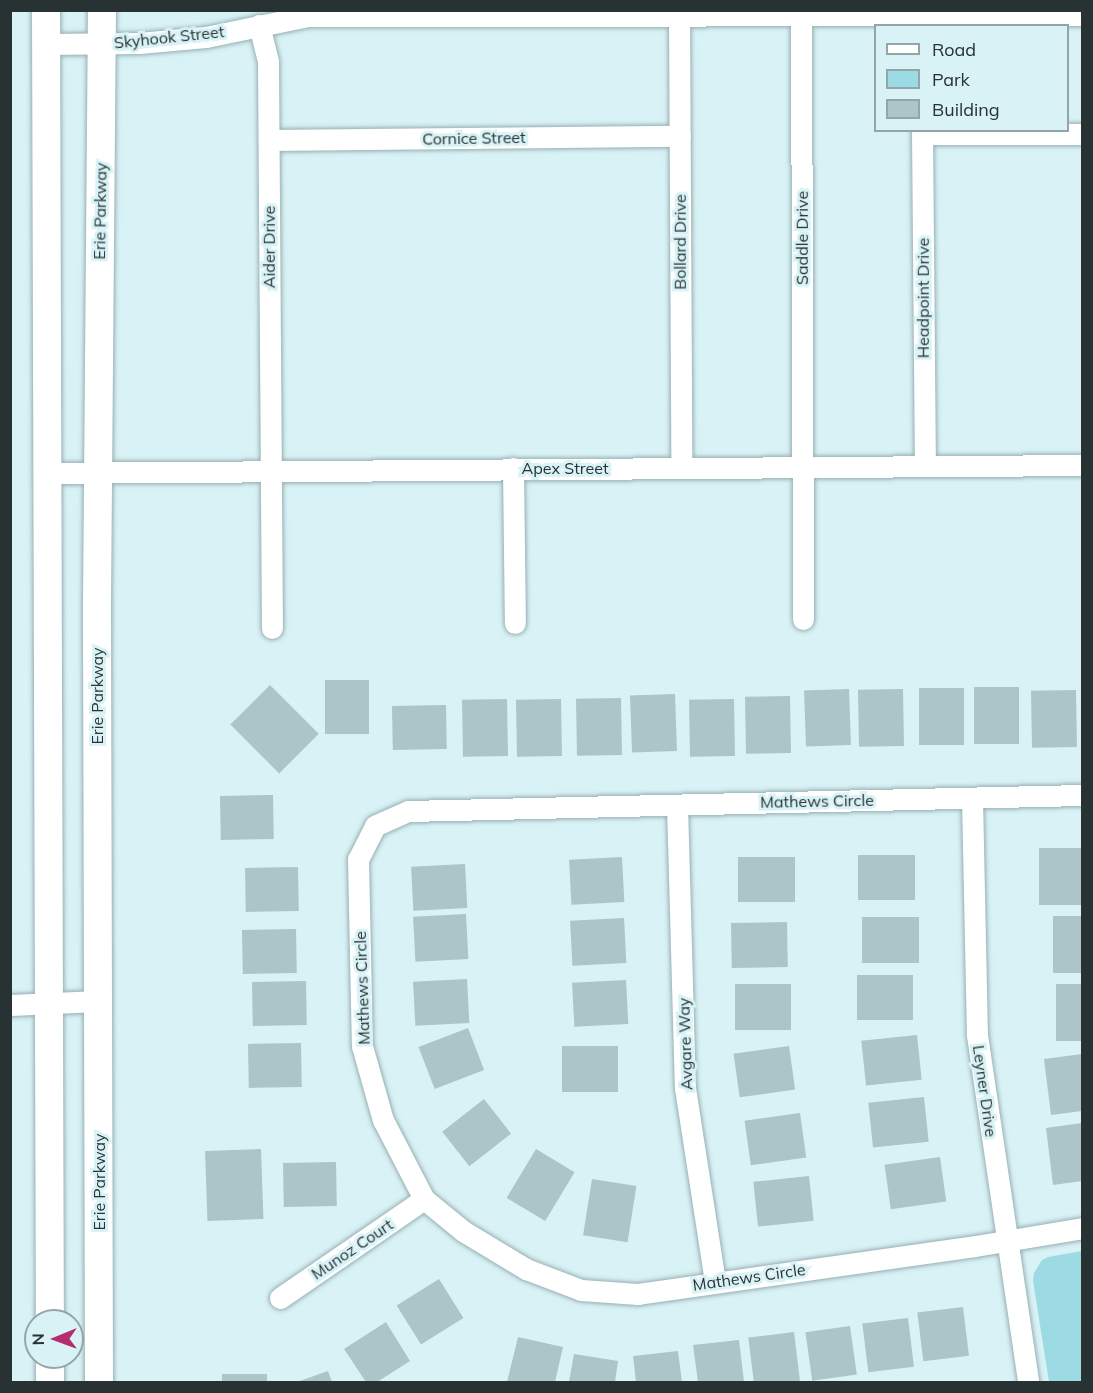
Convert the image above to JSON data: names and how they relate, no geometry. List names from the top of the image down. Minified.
{"streets":{"main road":["Erie Parkway"],"street":["Skyhook Street","Cornice Street","Saddle Drive","Bollard Drive","Aider Drive","Headpoint Drive","Apex Street","Mathews Circle","Avgare Way","Leyner Drive","Munoz Court"]},"crossings":[["Skyhook Street","Erie Parkway"],["Skyhook Street","Saddle Drive"],["Skyhook Street","Bollard Drive"],["Skyhook Street","Aider Drive"],["Cornice Street","Bollard Drive"],["Cornice Street","Aider Drive"],["Erie Parkway","Apex Street"],["Saddle Drive","Apex Street"],["Bollard Drive","Apex Street"],["Aider Drive","Apex Street"],["Headpoint Drive","Apex Street"],["Mathews Circle","Avgare Way"],["Mathews Circle","Leyner Drive"],["Mathews Circle","Munoz Court"]],"legend":["Road","Park","Building"],"north":"left"}
